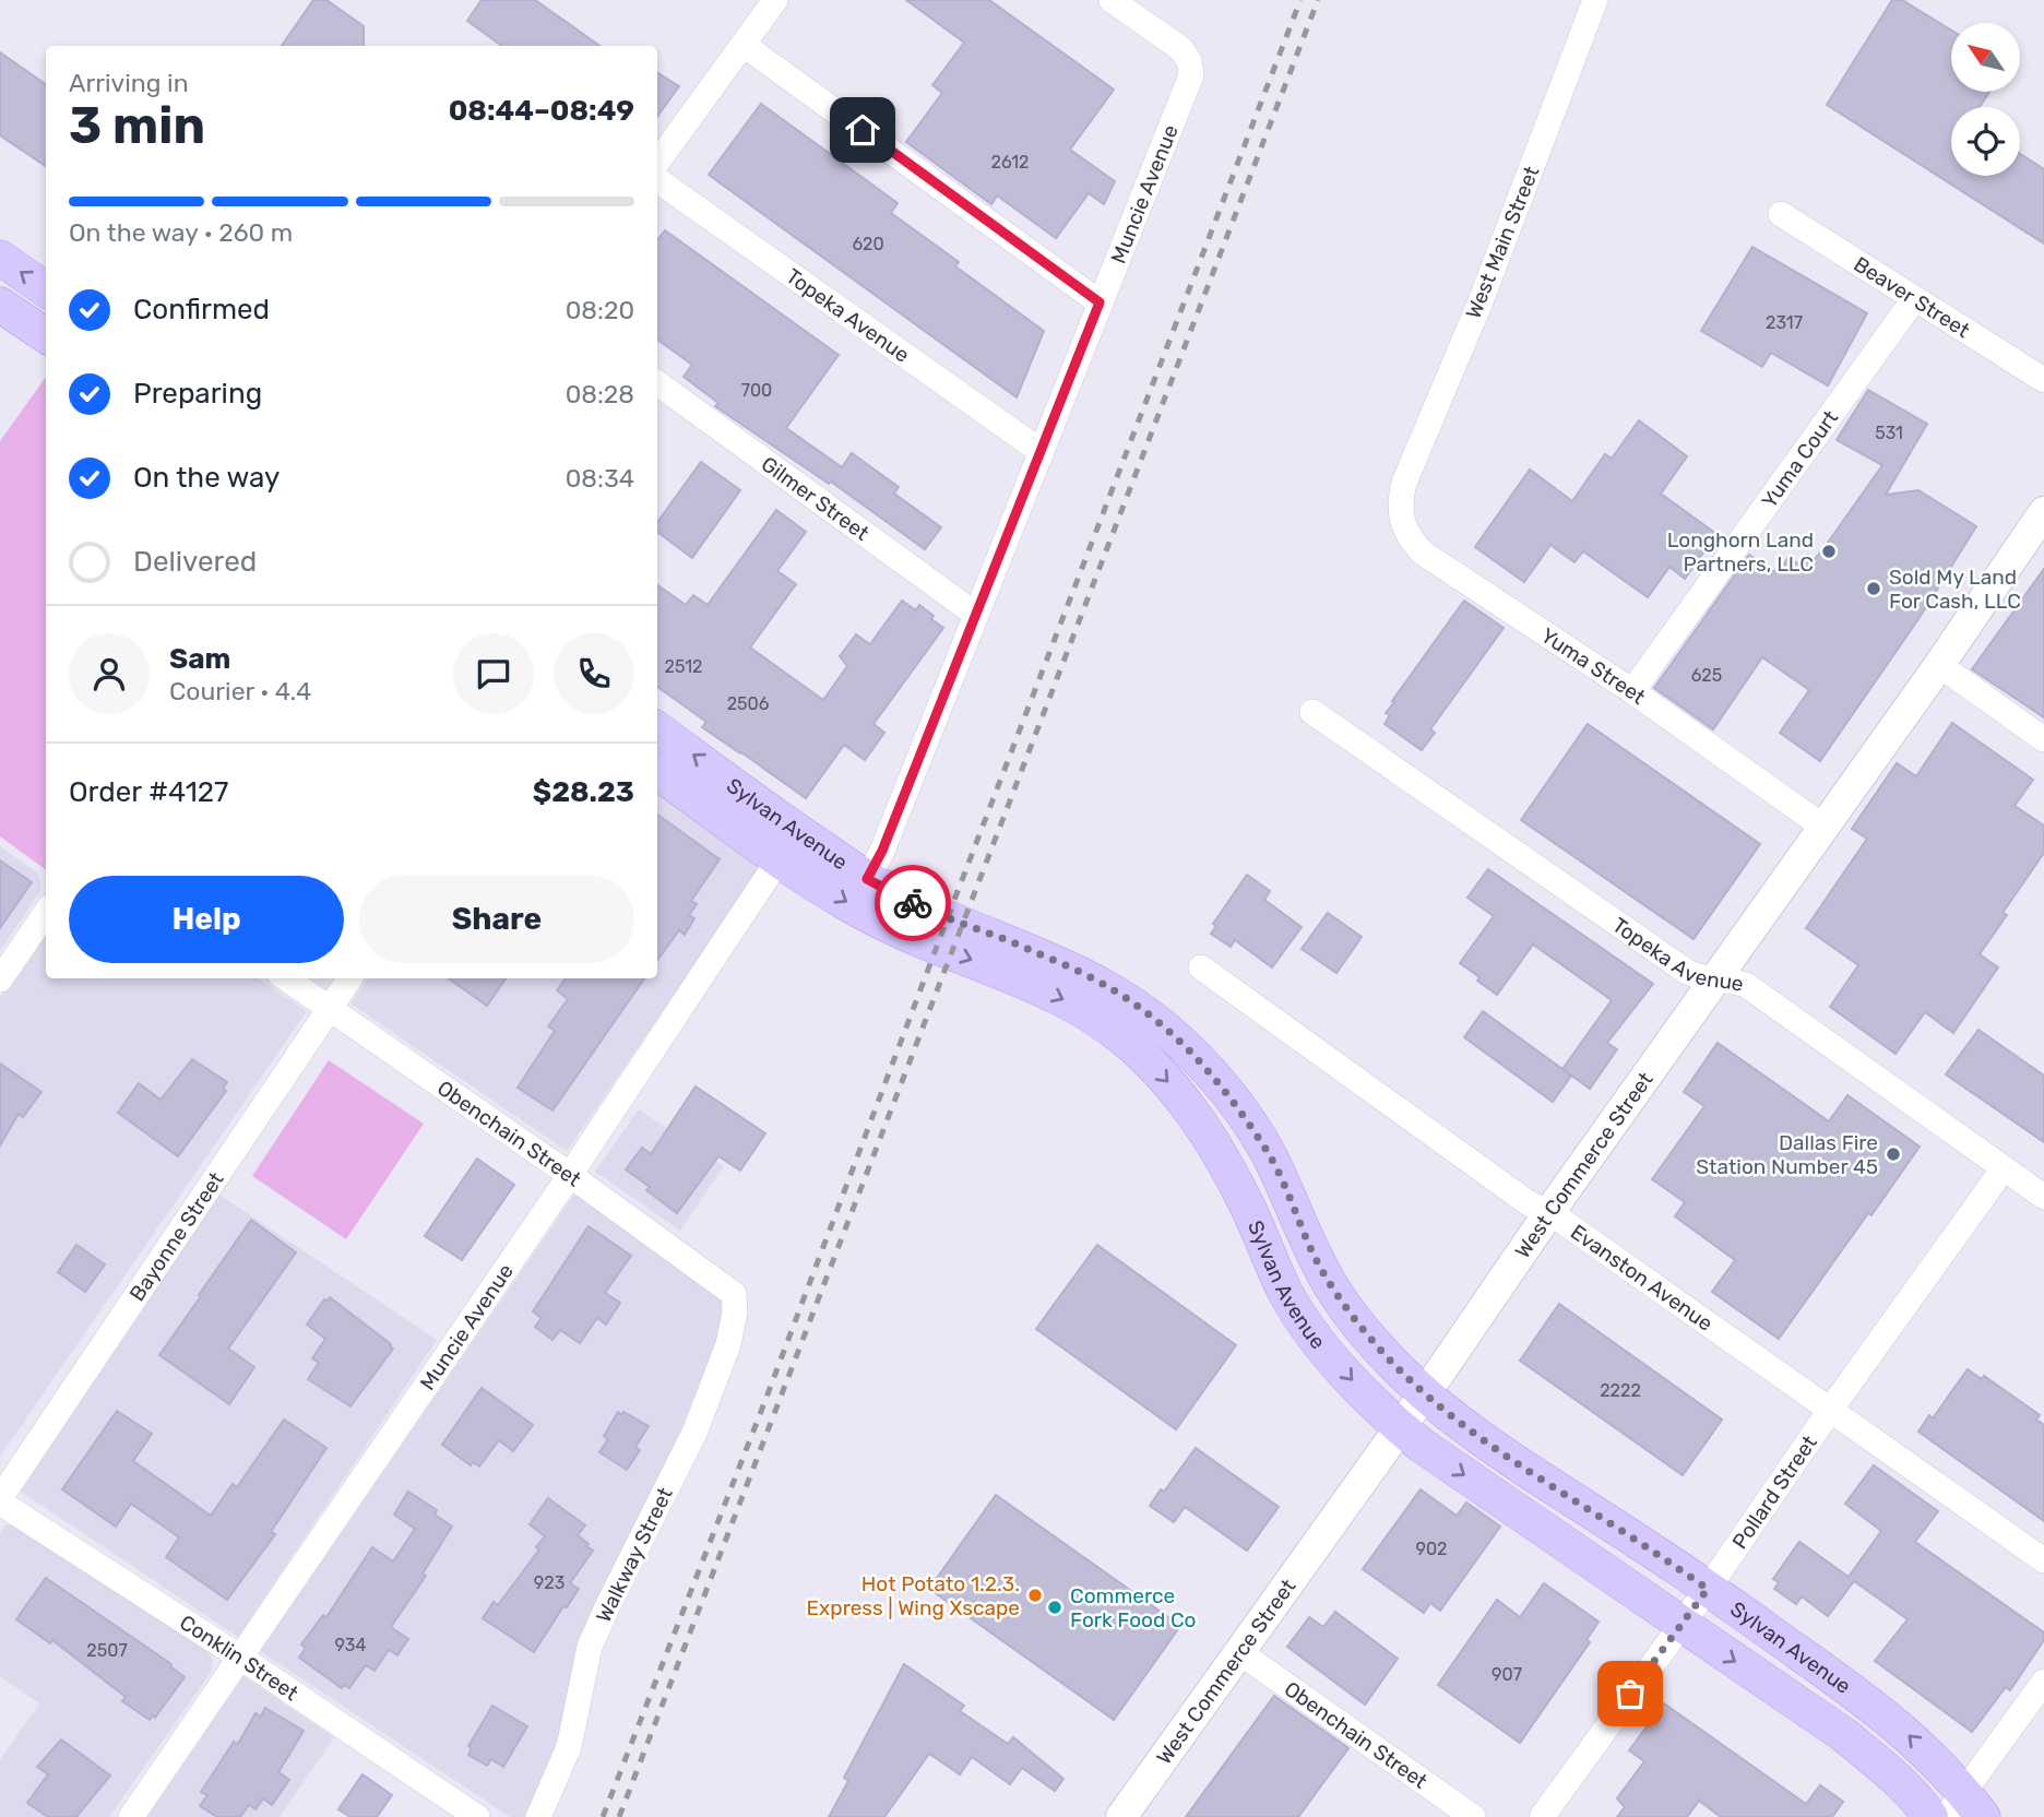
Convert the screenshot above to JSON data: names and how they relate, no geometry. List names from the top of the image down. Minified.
{"streets":{"main road":["Sylvan Avenue"],"street":["Muncie Avenue","West Main Street","Beaver Street","Topeka Avenue","Yuma Court","Gilmer Street","Yuma Street","Obenchain Street","West Commerce Street","Bayonne Street","Evanston Avenue","Pollard Street","Walkway Street","Conklin Street"]},"crossings":[["Muncie Avenue","Topeka Avenue"],["Muncie Avenue","Gilmer Street"],["Muncie Avenue","Sylvan Avenue"],["Muncie Avenue","Obenchain Street"],["Muncie Avenue","Conklin Street"],["West Main Street","Yuma Street"],["Beaver Street","Yuma Court"],["Topeka Avenue","West Commerce Street"],["Topeka Avenue","Pollard Street"],["Yuma Court","Yuma Street"],["Yuma Street","West Commerce Street"],["Sylvan Avenue","West Commerce Street"],["Sylvan Avenue","Pollard Street"],["Obenchain Street","West Commerce Street"],["Obenchain Street","Bayonne Street"],["Obenchain Street","Walkway Street"],["West Commerce Street","Evanston Avenue"],["Bayonne Street","Conklin Street"],["Evanston Avenue","Pollard Street"]],"places":["Longhorn Land Partners, LLC","Sold My Land For Cash, LLC","Dallas Fire Station Number 45","Hot Potato 1.2.3. Express | Wing Xscape","Commerce Fork Food Co"],"house_numbers":["2612","620","2317","700","531","2512","625","2506","2222","902","923","934","2507","907"],"north":"top left","page":{"heading":["3 min","Arriving in","08:44–08:49"],"panel":["Sam","Courier · 4.4","Order #4127","$28.23"],"bar":"On the way · 260 m","list":[["Confirmed","08:20"],["Preparing","08:28"],["On the way","08:34"],"Delivered"],"buttons":["Help","Share"]}}
